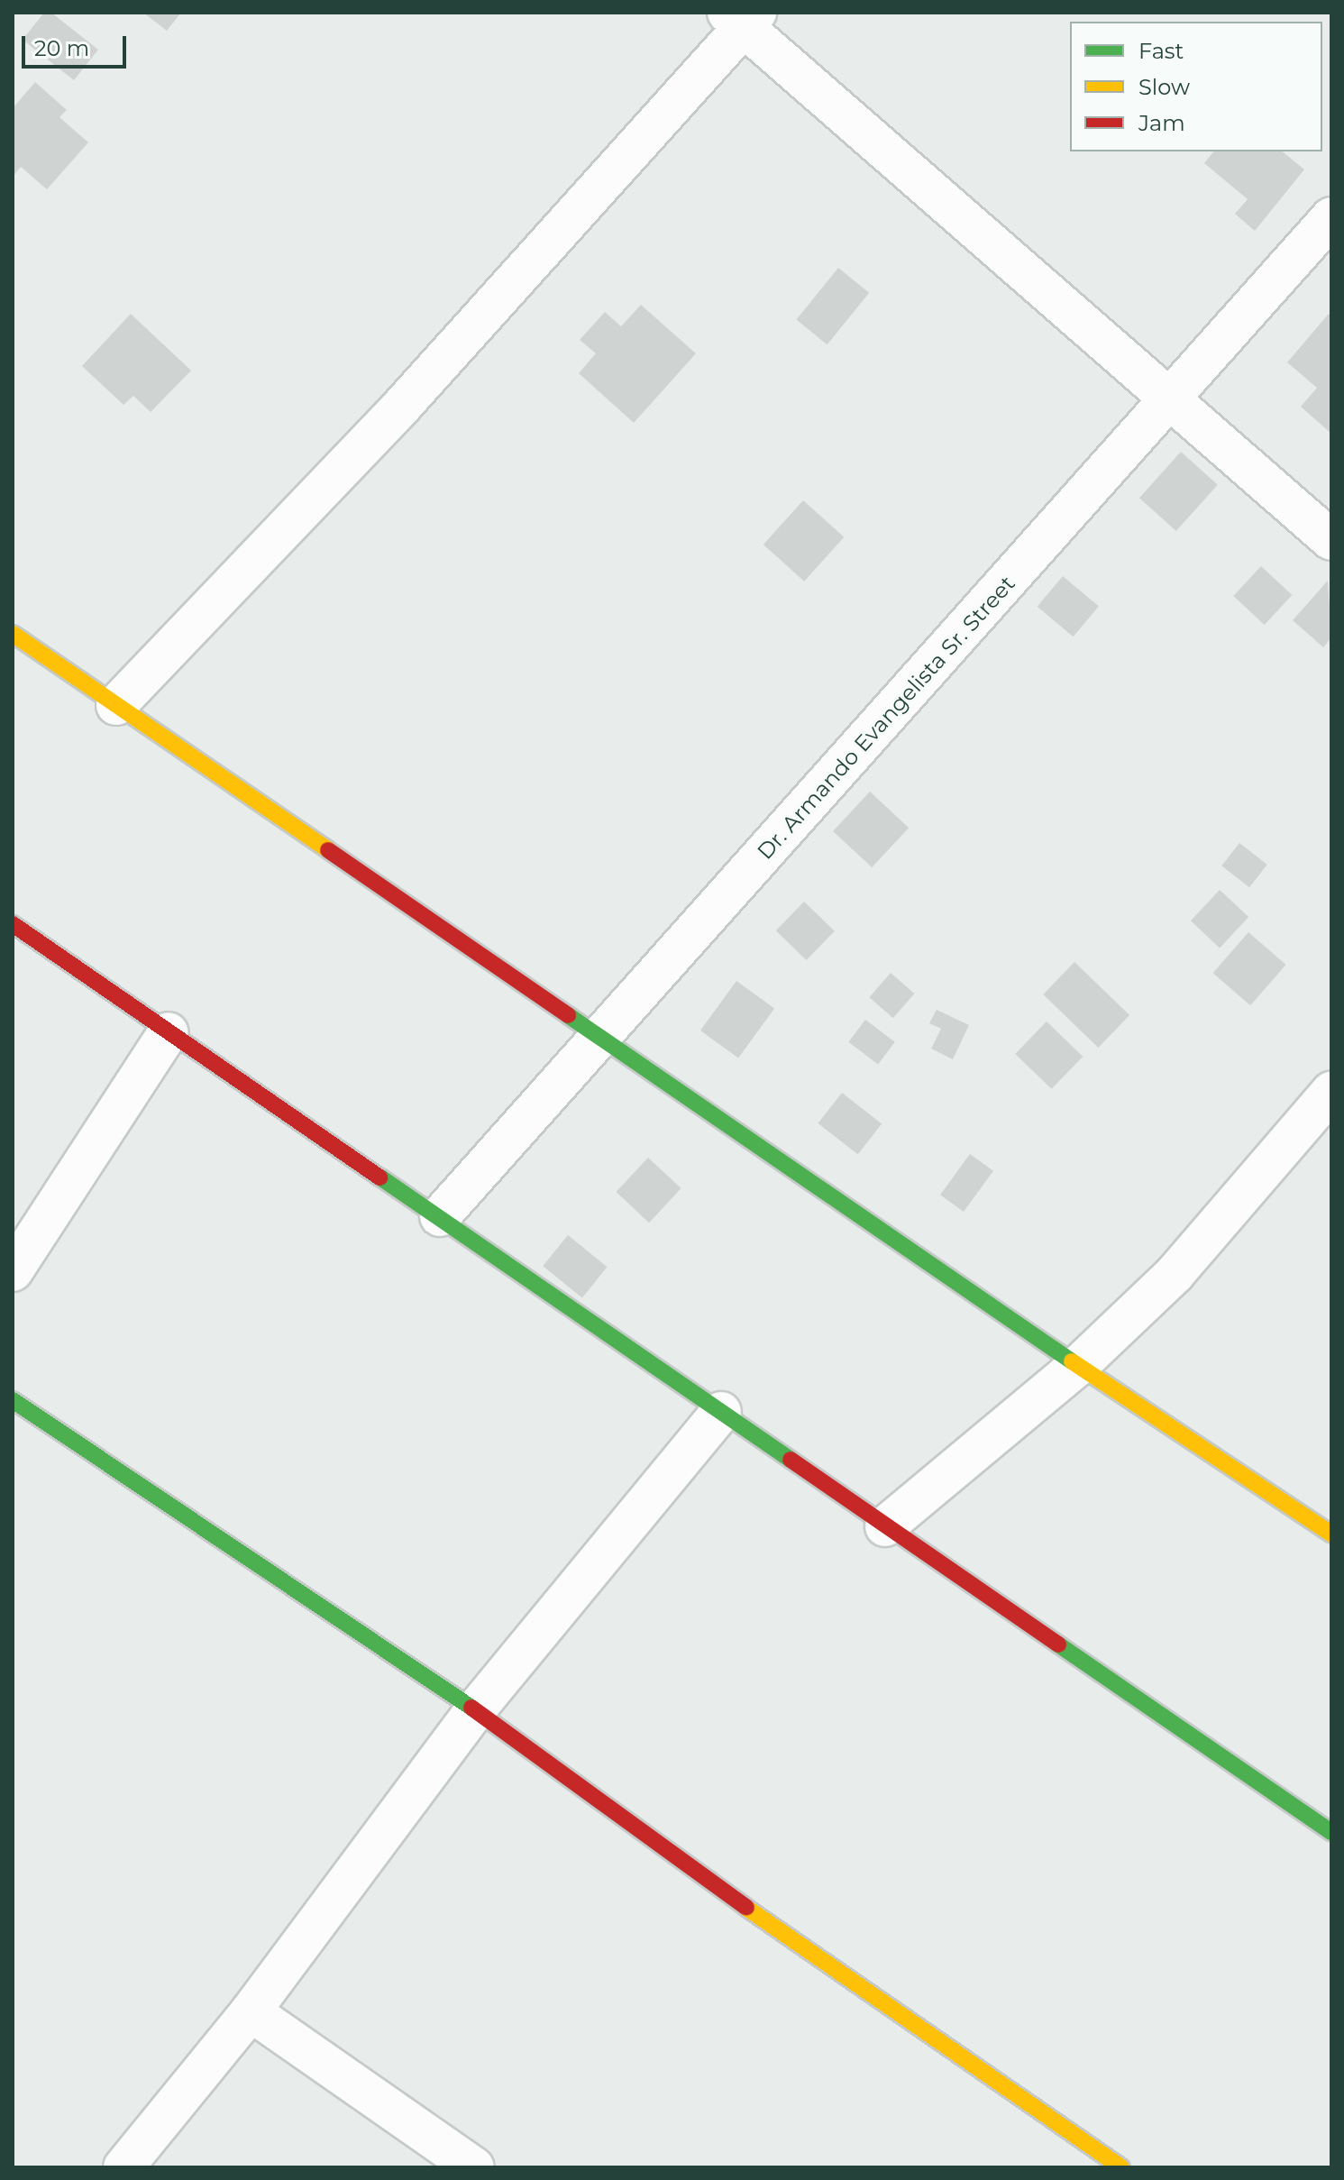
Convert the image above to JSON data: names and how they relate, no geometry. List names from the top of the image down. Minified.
{"streets":{"street":["Dr. Armando Evangelista Sr. Street"]},"legend":["Fast","Slow","Jam"],"scale_bar":"20 m"}
